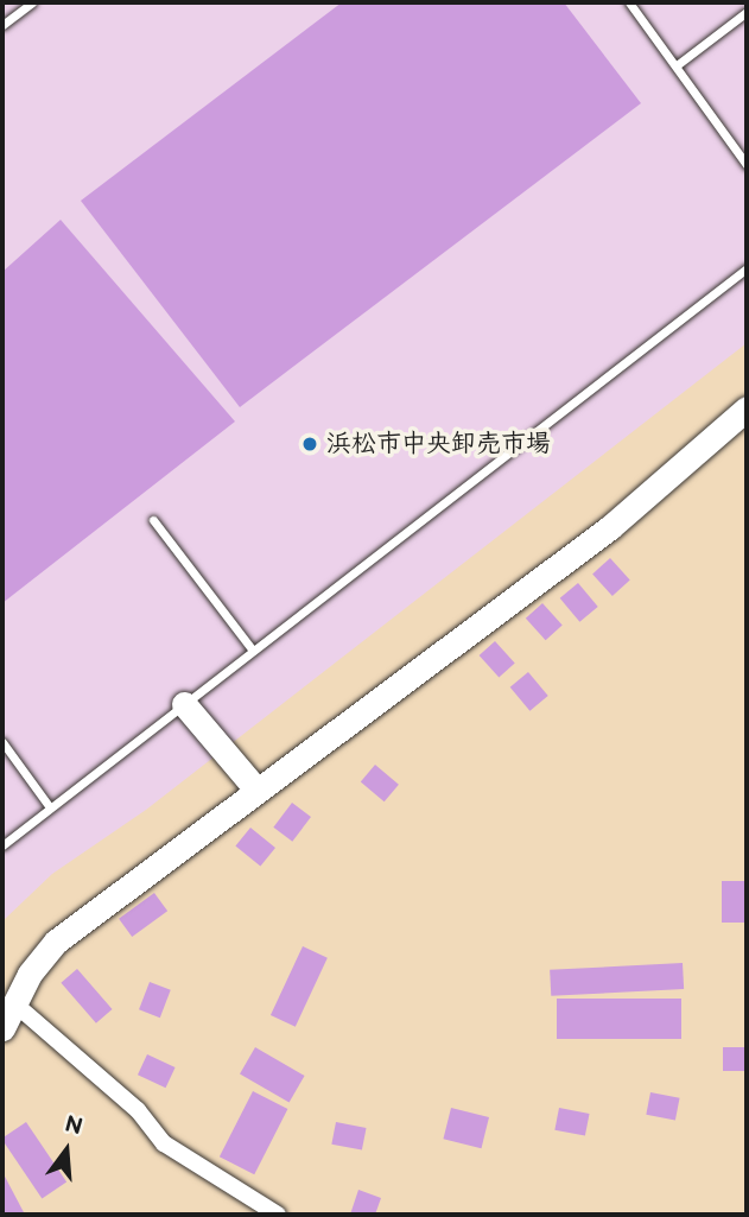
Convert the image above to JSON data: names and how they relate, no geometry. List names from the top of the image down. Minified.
{"places":["浜松市中央卸売市場"],"north":"top"}
